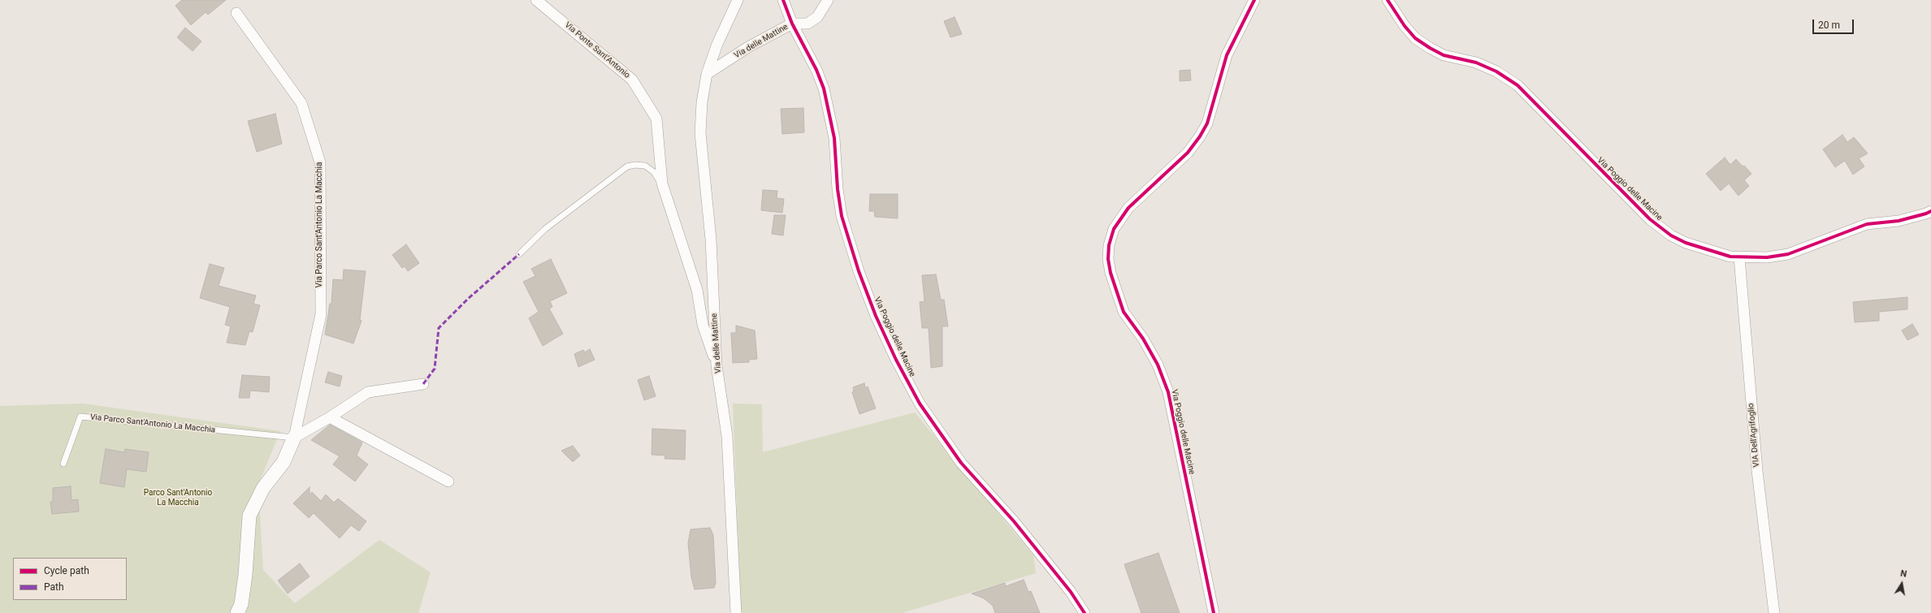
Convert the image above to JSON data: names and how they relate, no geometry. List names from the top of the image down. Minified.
{"streets":{"street":["Via delle Mattine","Via Ponte Sant'Antonio","Via Poggio delle Macine","Via Parco Sant'Antonio La Macchia","VIA Dell'Agrifoglio"]},"crossings":[["Via delle Mattine","Via Ponte Sant'Antonio"],["Via delle Mattine","Via Poggio delle Macine"],["Via Poggio delle Macine","VIA Dell'Agrifoglio"]],"parks":["Parco Sant'Antonio La Macchia"],"legend":["Cycle path","Path"],"scale_bar":"20 m","north":"top"}
